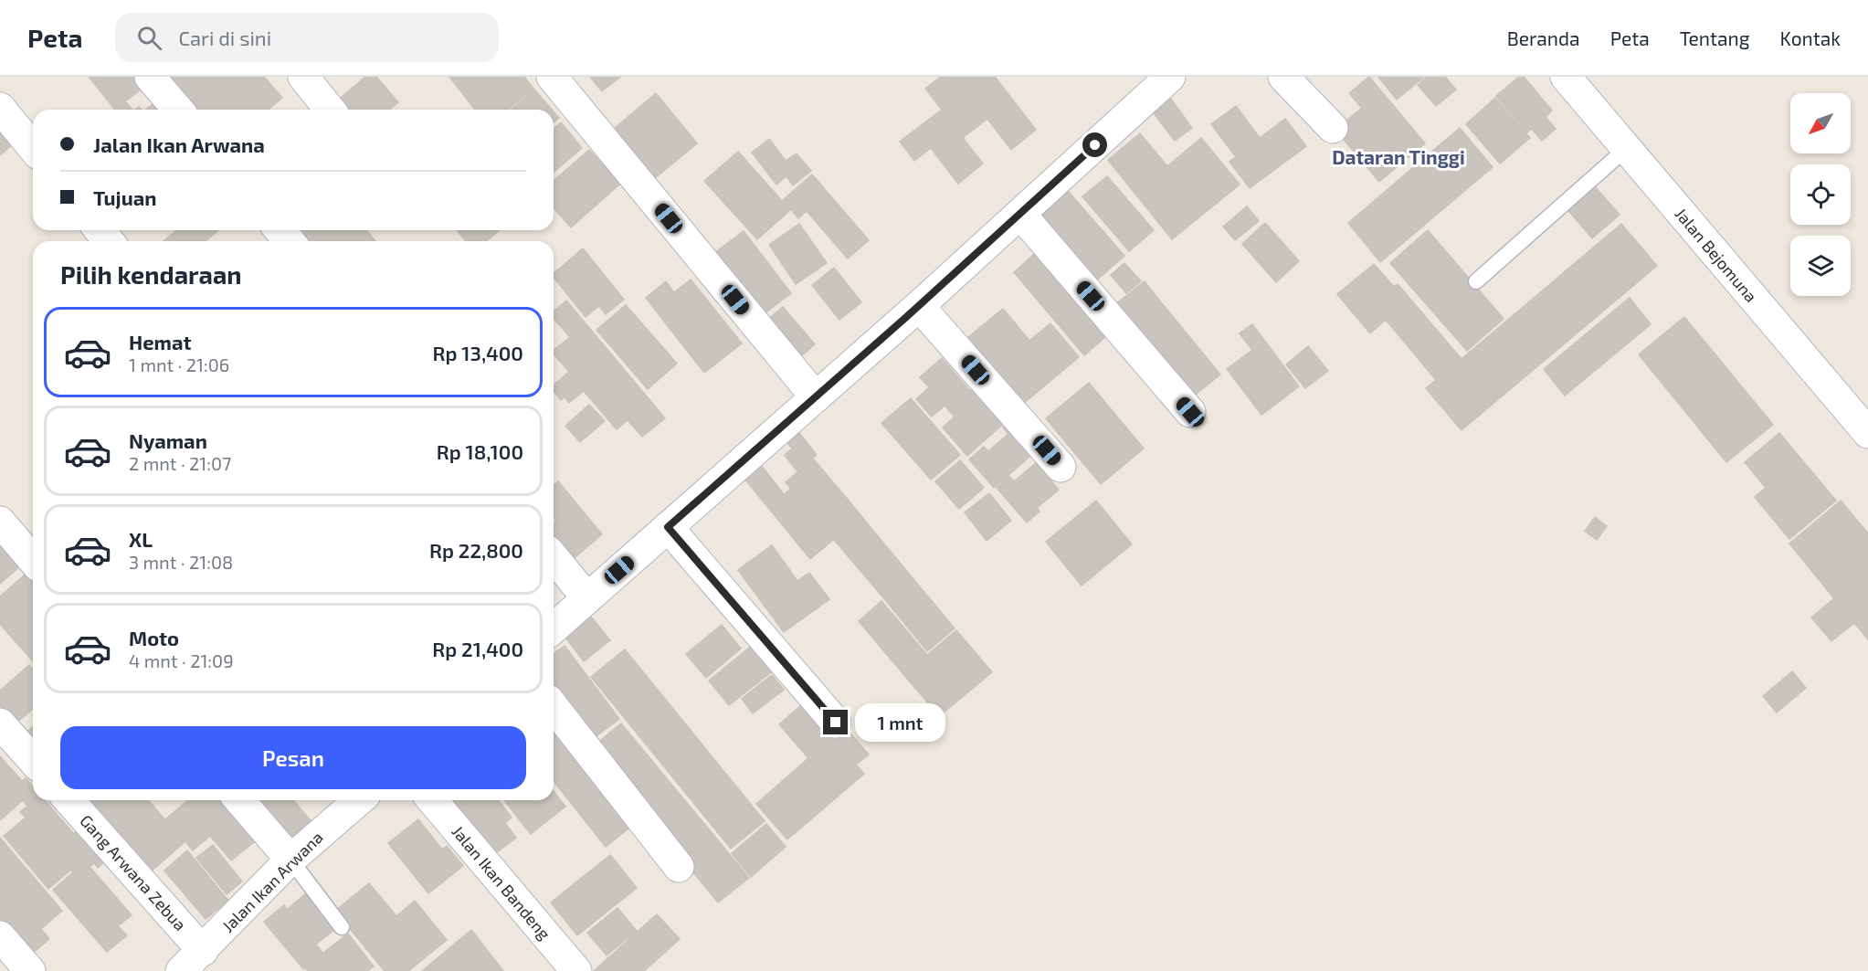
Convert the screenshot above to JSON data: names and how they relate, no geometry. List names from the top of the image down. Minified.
{"streets":{"street":["Jalan Bejomuna","Gang Arwana Zebua","Jalan Ikan Arwana","Jalan Ikan Bandeng"]},"crossings":[["Gang Arwana Zebua","Jalan Ikan Arwana"]],"districts":["Dataran Tinggi"],"north":"bottom left","page":{"header":"Peta","search":"Cari di sini","nav":["Beranda","Peta","Tentang","Kontak"],"banner":["Jalan Ikan Arwana","Tujuan"],"heading":"Pilih kendaraan","list":[{"name":"Hemat","note":"1 mnt · 21:06","value":"Rp 13,400"},{"name":"Nyaman","note":"2 mnt · 21:07","value":"Rp 18,100"},{"name":"XL","note":"3 mnt · 21:08","value":"Rp 22,800"},{"name":"Moto","note":"4 mnt · 21:09","value":"Rp 21,400"}],"bubble":"1 mnt","buttons":"Pesan"}}
